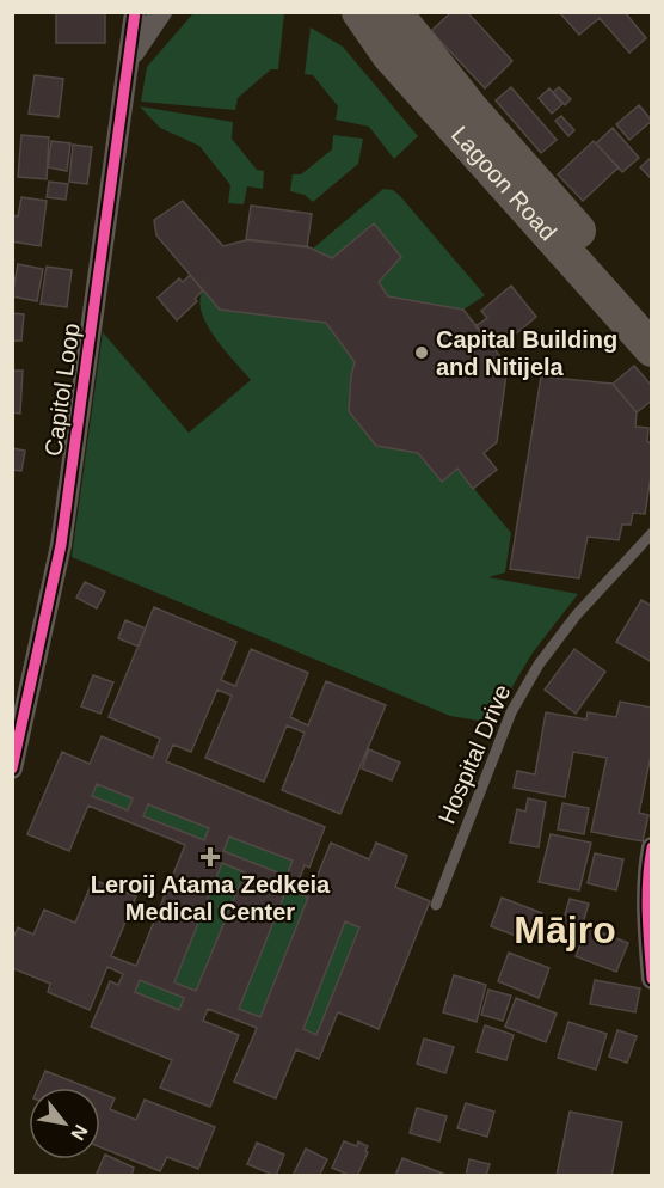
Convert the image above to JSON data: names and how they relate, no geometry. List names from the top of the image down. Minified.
{"streets":{"main road":["Lagoon Road"],"street":["Capitol Loop"],"lane":["Hospital Drive"]},"districts":["Mājro"],"places":{"other":["Capital Building and Nitijela"],"health":["Leroij Atama Zedkeia Medical Center"]},"north":"bottom right"}
